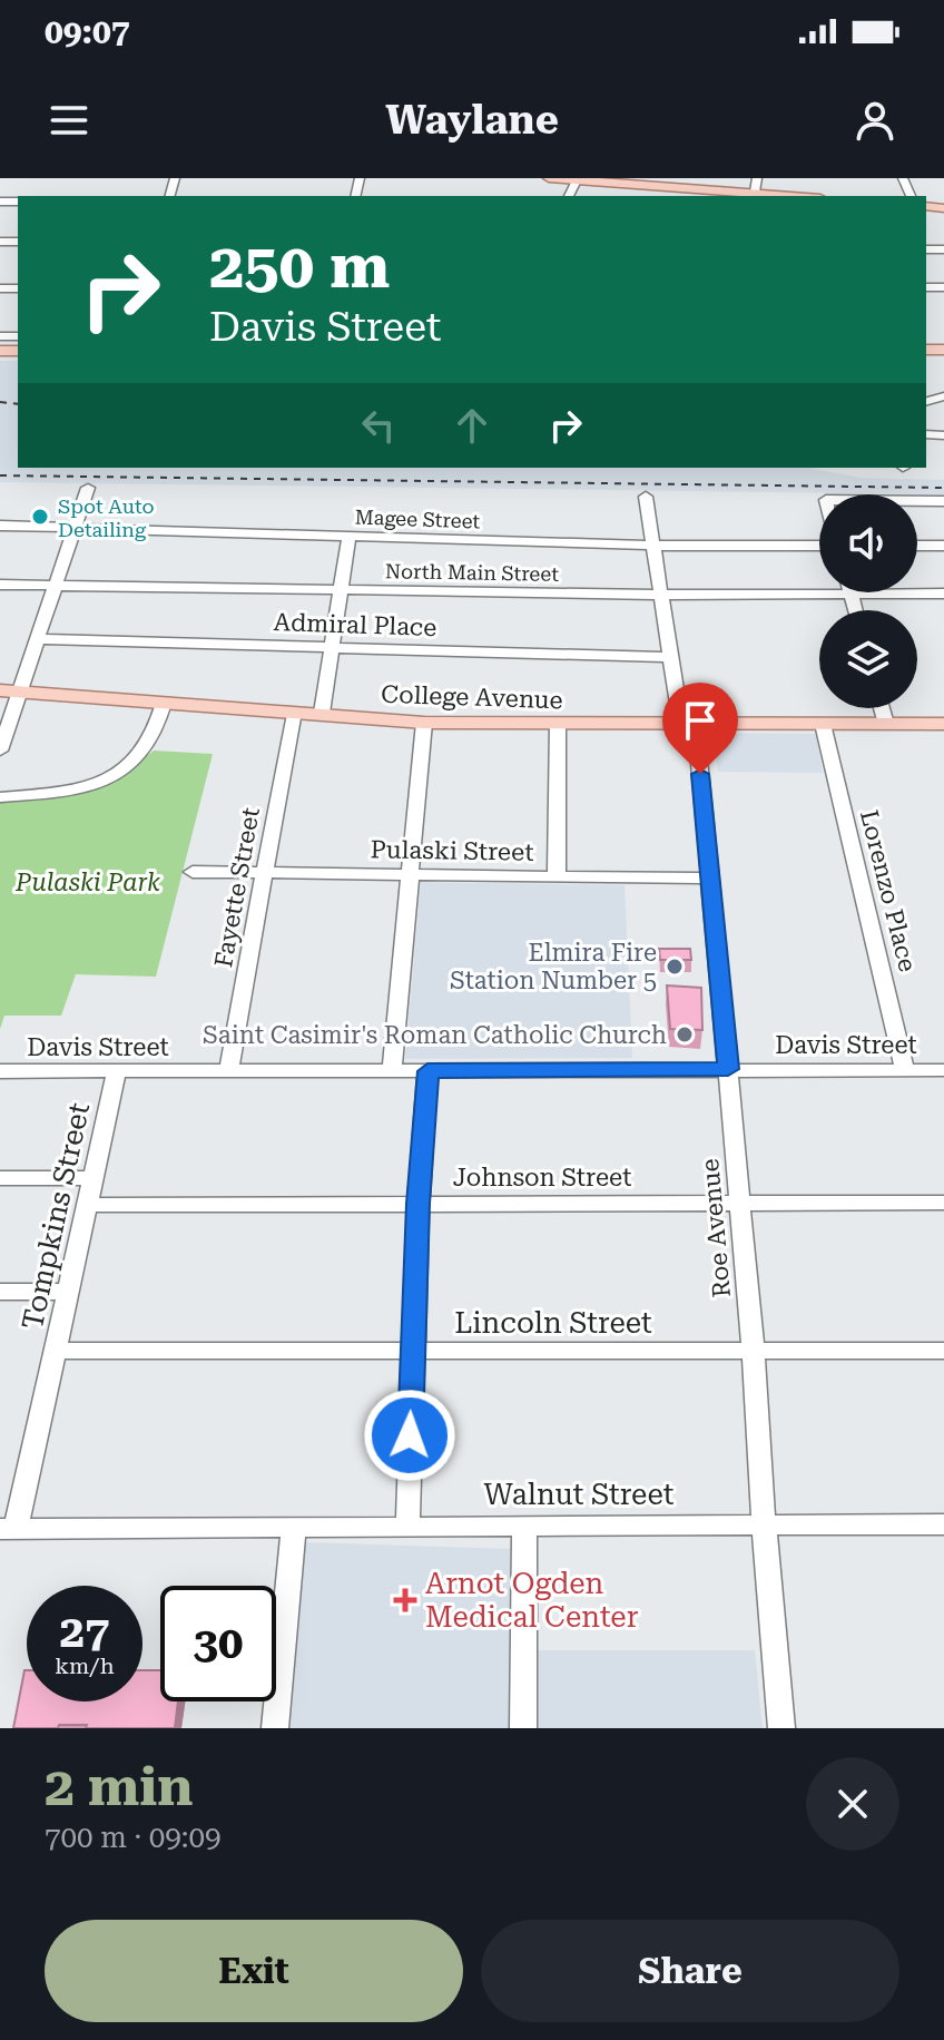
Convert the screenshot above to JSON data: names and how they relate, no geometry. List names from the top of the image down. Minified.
{"streets":{"main road":["College Avenue"],"street":["Magee Street","North Main Street","Admiral Place","Pulaski Street","Fayette Street","Lorenzo Place","Davis Street","Johnson Street","Tompkins Street","Roe Avenue","Lincoln Street","Walnut Street"]},"crossings":[["Magee Street","Roe Avenue"],["North Main Street","Roe Avenue"],["Admiral Place","Roe Avenue"],["College Avenue","Fayette Street"],["College Avenue","Lorenzo Place"],["College Avenue","Roe Avenue"],["Pulaski Street","Fayette Street"],["Pulaski Street","Roe Avenue"],["Fayette Street","Davis Street"],["Lorenzo Place","Davis Street"],["Davis Street","Tompkins Street"],["Davis Street","Roe Avenue"],["Johnson Street","Tompkins Street"],["Johnson Street","Roe Avenue"],["Tompkins Street","Lincoln Street"],["Tompkins Street","Walnut Street"],["Roe Avenue","Lincoln Street"],["Roe Avenue","Walnut Street"]],"parks":["Pulaski Park"],"places":{"other":["Spot Auto Detailing","Elmira Fire Station Number 5","Saint Casimir's Roman Catholic Church"],"health":["Arnot Ogden Medical Center"]},"page":{"status":"09:07","header":"Waylane","turn":["250 m","Davis Street"],"speed":"27 km/h","limit":"30","heading":["2 min","700 m · 09:09"],"buttons":["Exit","Share"]}}
